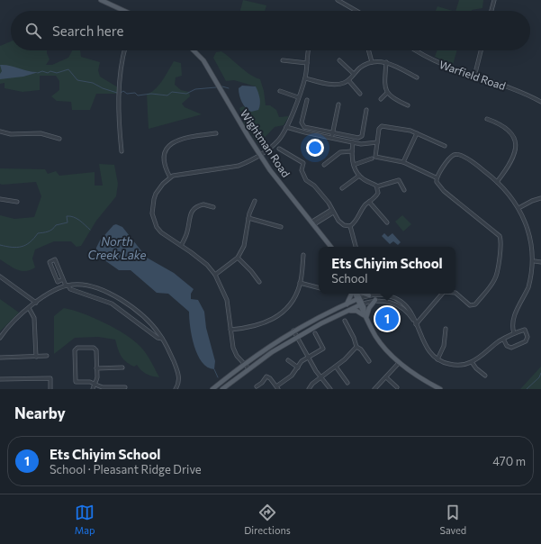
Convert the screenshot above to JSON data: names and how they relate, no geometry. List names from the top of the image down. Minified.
{"streets":{"main road":["Wightman Road"],"street":["Warfield Road"]},"water":["North Creek Lake"],"page":{"search":"Search here","popup":["Ets Chiyim School","School"],"pins":"1","heading":"Nearby","list":[{"mark":"1","name":"Ets Chiyim School","note":"School · Pleasant Ridge Drive","value":"470 m"}],"nav":["Map","Directions","Saved"]}}
